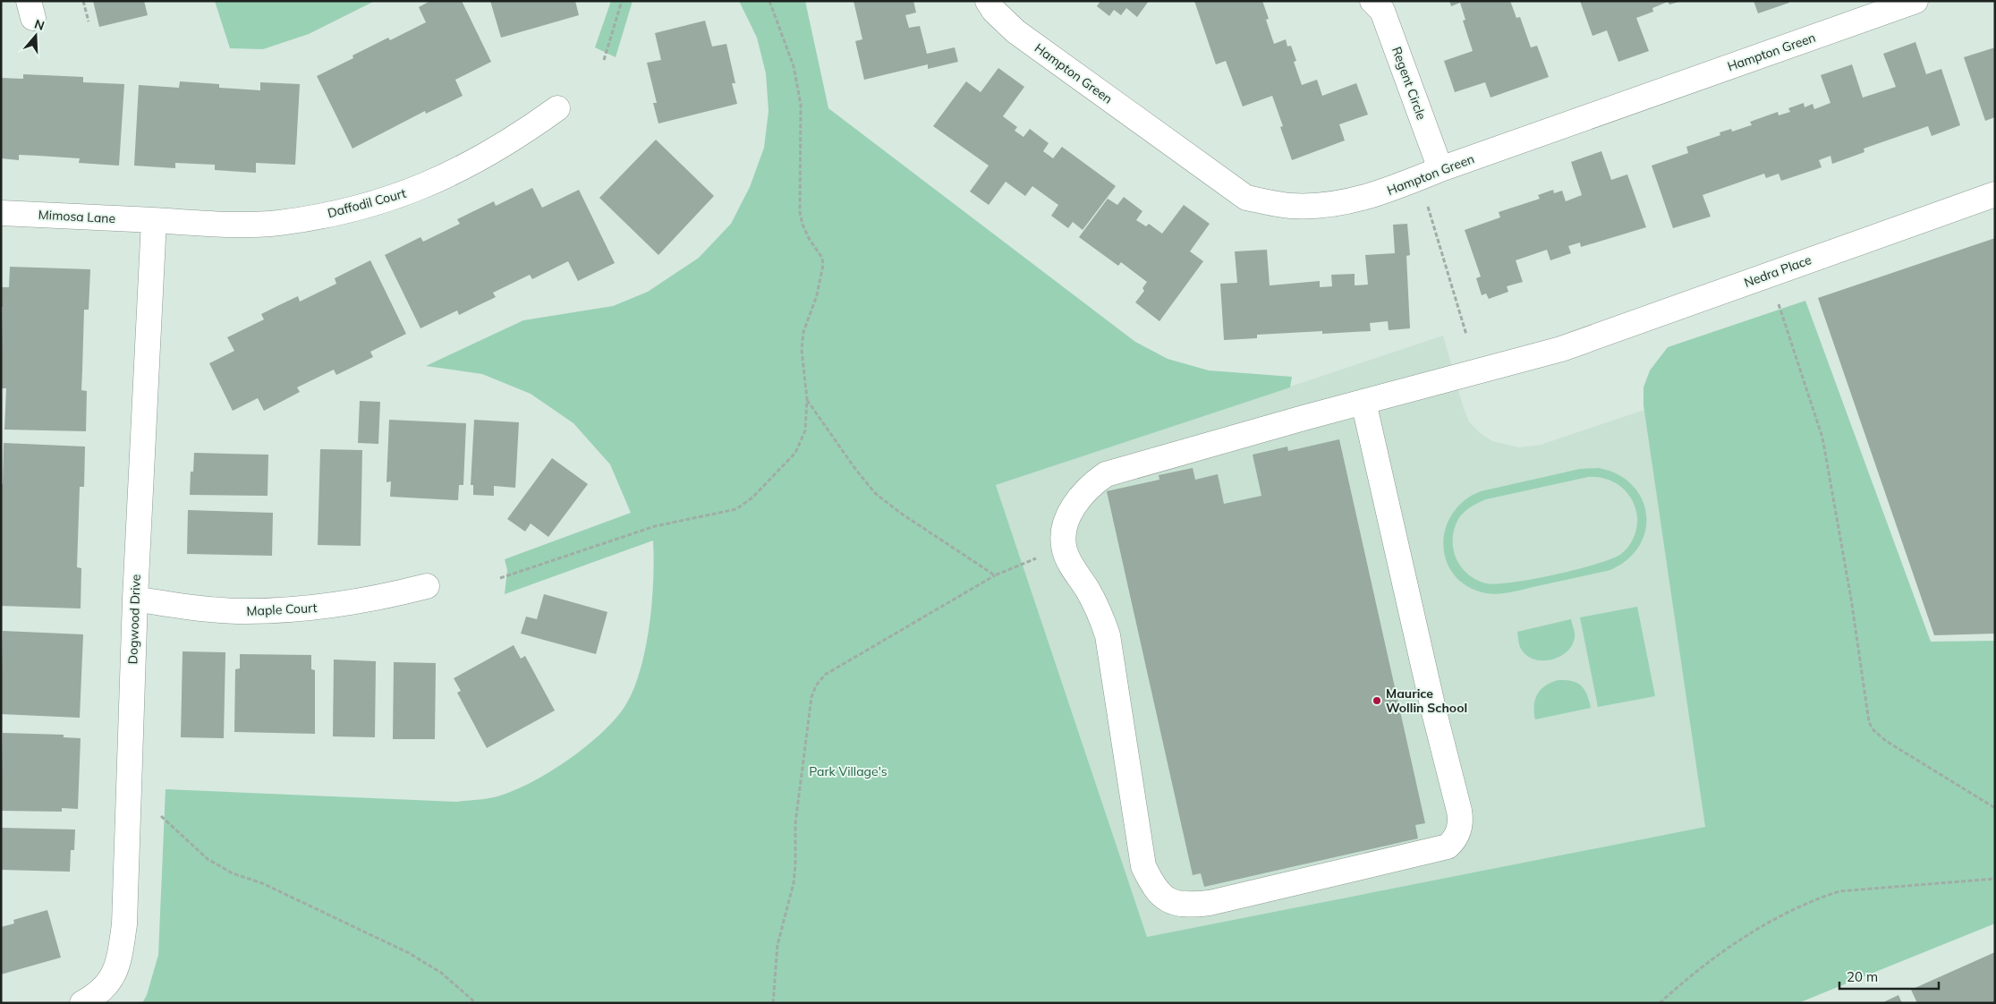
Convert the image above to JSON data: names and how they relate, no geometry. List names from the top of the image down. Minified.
{"streets":{"street":["Hampton Green","Regent Circle","Daffodil Court","Mimosa Lane","Nedra Place","Maple Court","Dogwood Drive"]},"crossings":[["Hampton Green","Regent Circle"],["Daffodil Court","Mimosa Lane"],["Daffodil Court","Dogwood Drive"],["Mimosa Lane","Dogwood Drive"],["Maple Court","Dogwood Drive"]],"parks":["Park Village's"],"places":["Maurice Wollin School"],"scale_bar":"20 m","north":"top"}
